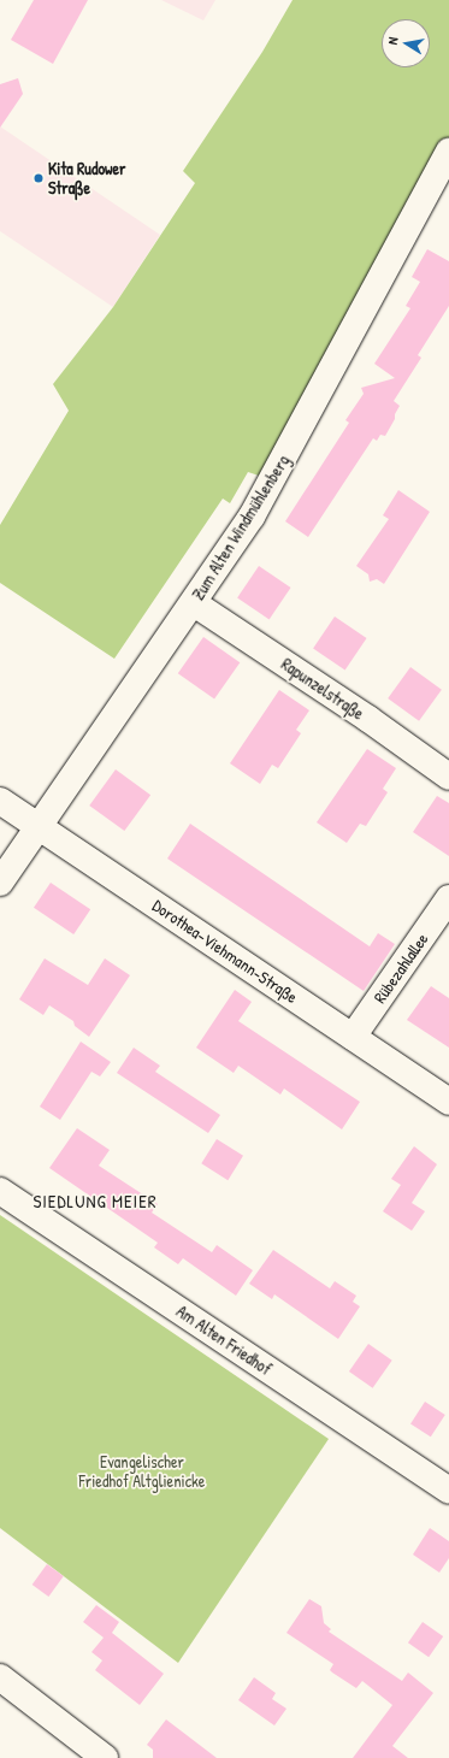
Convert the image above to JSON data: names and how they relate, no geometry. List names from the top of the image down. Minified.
{"streets":{"street":["Zum Alten Windmühlenberg","Rapunzelstraße","Dorothea-Viehmann-Straße","Rübezahlallee","Am Alten Friedhof"]},"crossings":[["Zum Alten Windmühlenberg","Rapunzelstraße"],["Zum Alten Windmühlenberg","Dorothea-Viehmann-Straße"],["Dorothea-Viehmann-Straße","Rübezahlallee"]],"districts":["SIEDLUNG MEIER"],"parks":["Evangelischer Friedhof Altglienicke"],"places":["Kita Rudower Straße"],"north":"left"}
